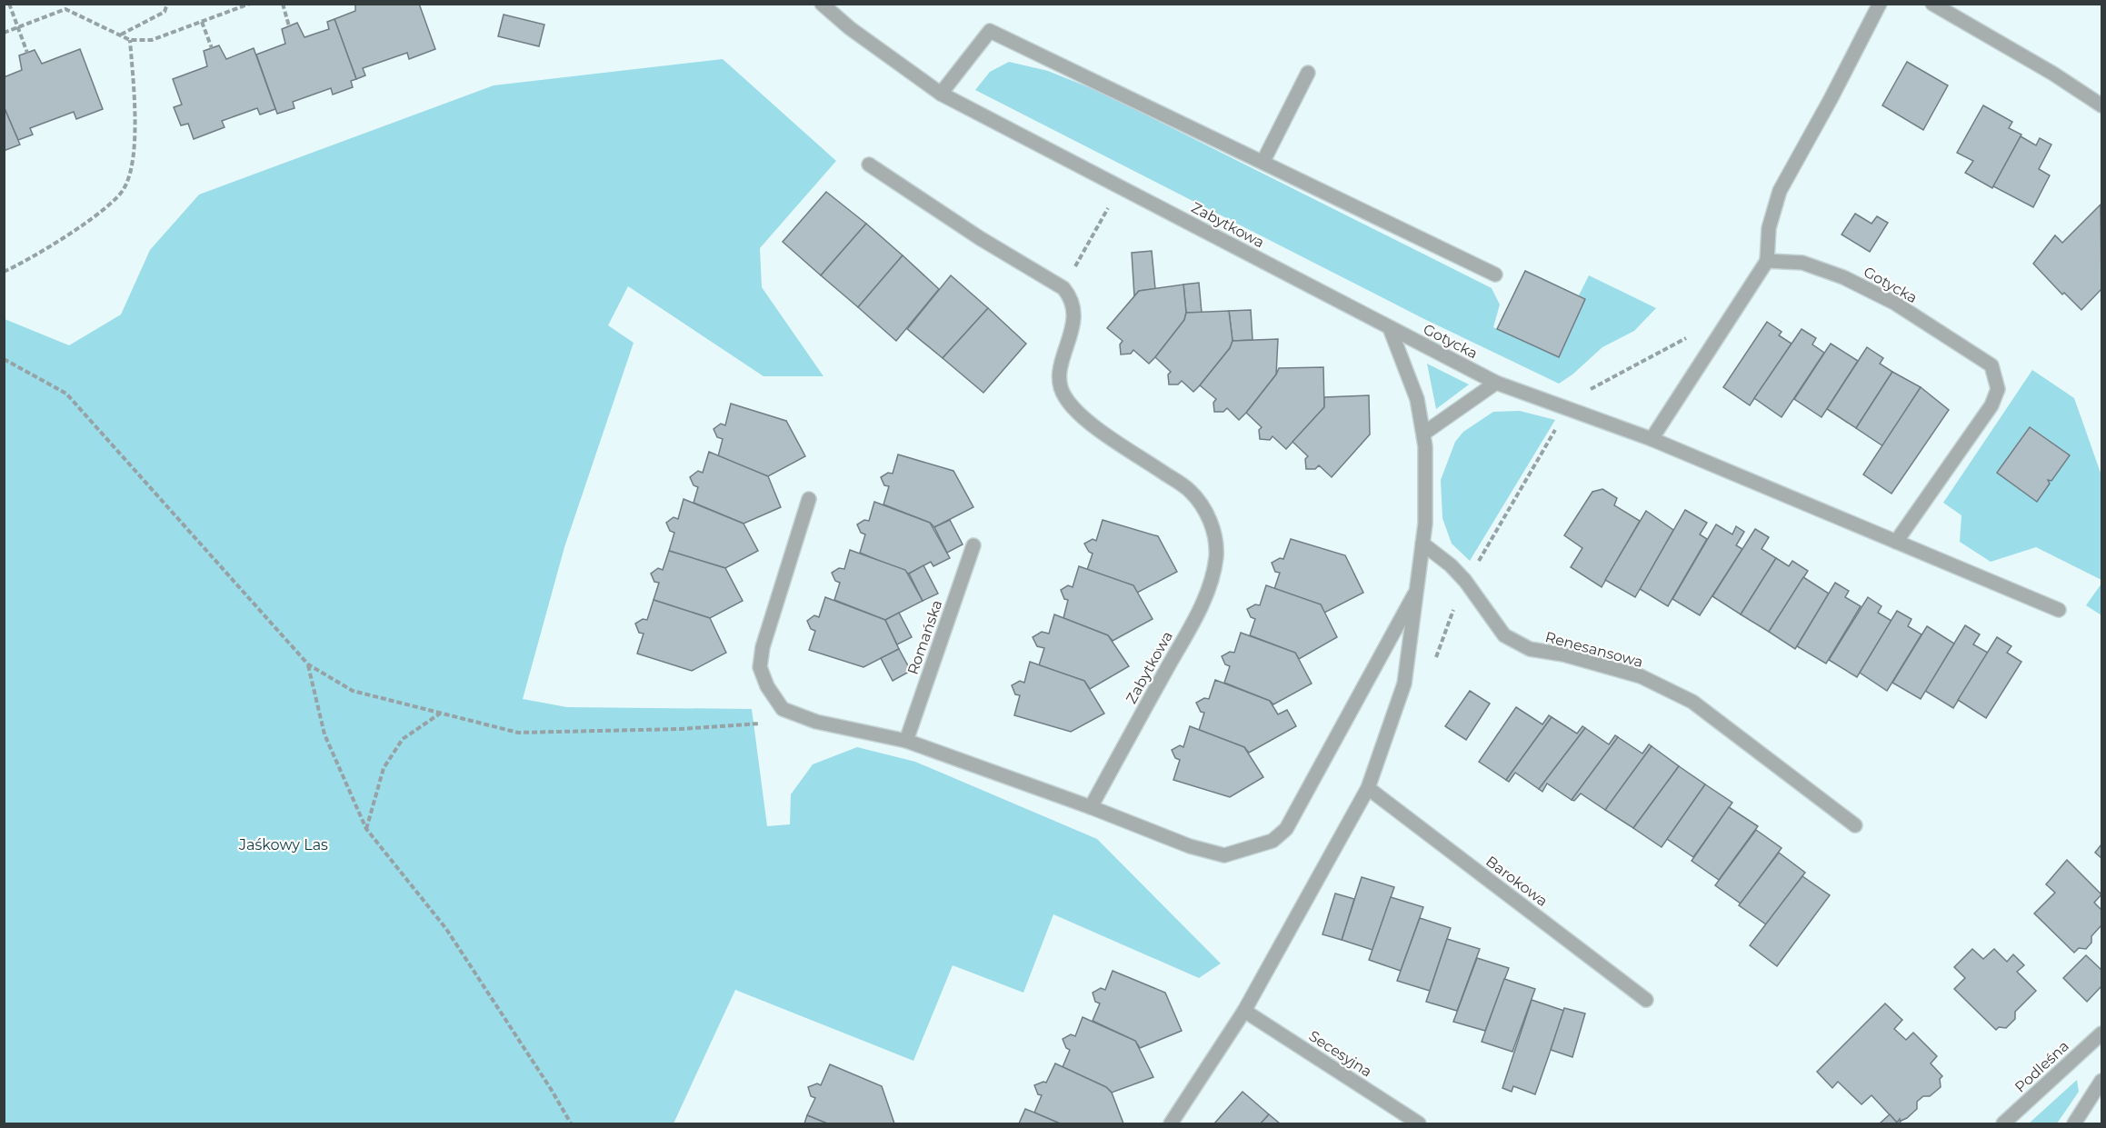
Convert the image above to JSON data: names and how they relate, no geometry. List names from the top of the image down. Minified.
{"streets":{"street":["Zabytkowa","Gotycka","Romańska","Renesansowa","Barokowa","Secesyjna","Podleśna"]},"crossings":[["Zabytkowa","Gotycka"]],"parks":["Jaśkowy Las"]}
